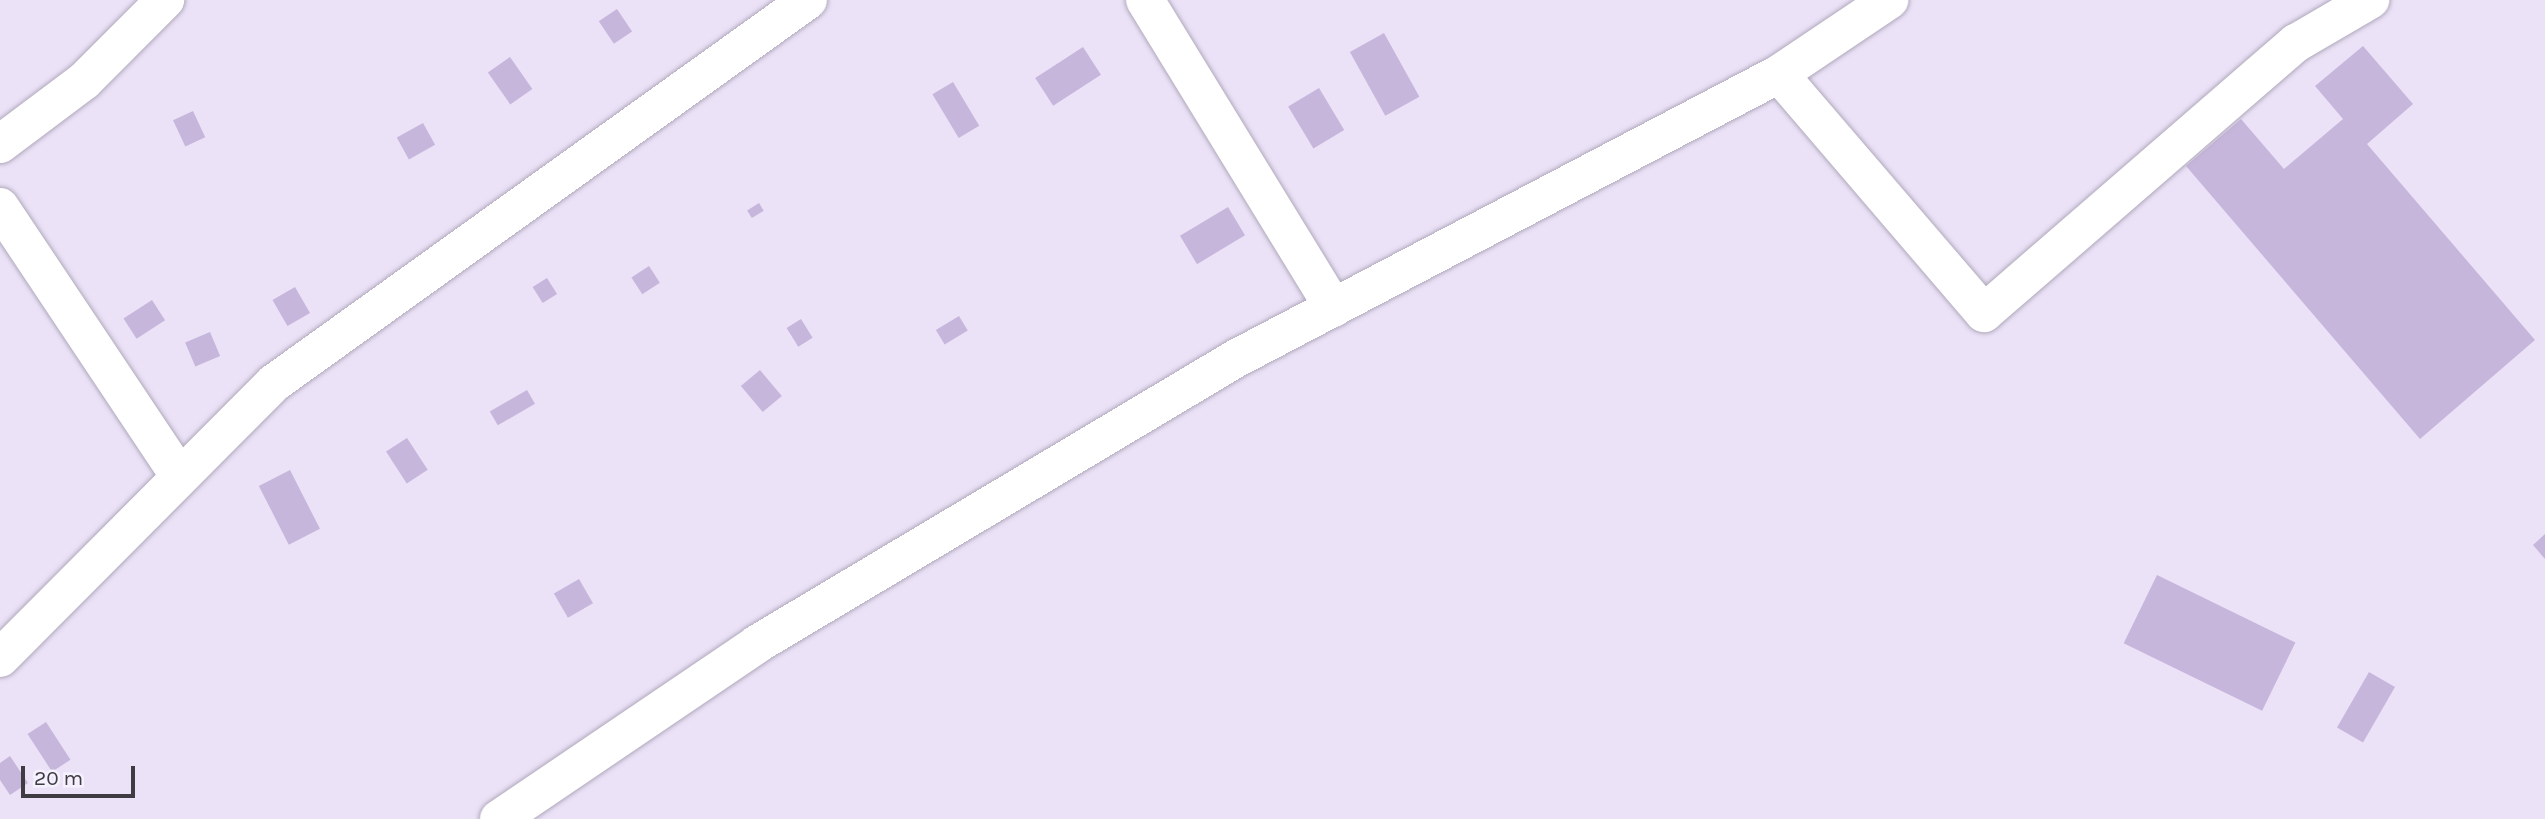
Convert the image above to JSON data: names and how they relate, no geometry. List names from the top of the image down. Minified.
{"scale_bar":"20 m"}
